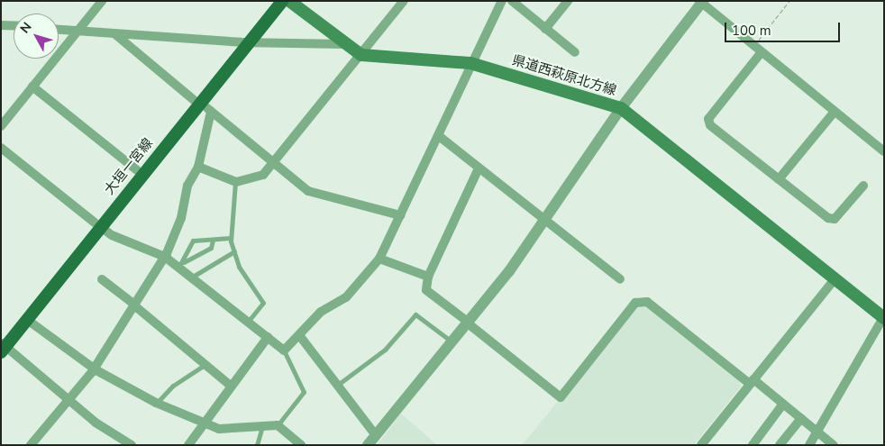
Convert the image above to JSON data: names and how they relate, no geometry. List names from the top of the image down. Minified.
{"streets":{"main road":["県道西萩原北方線","大垣一宮線"]},"scale_bar":"100 m","north":"top left"}
